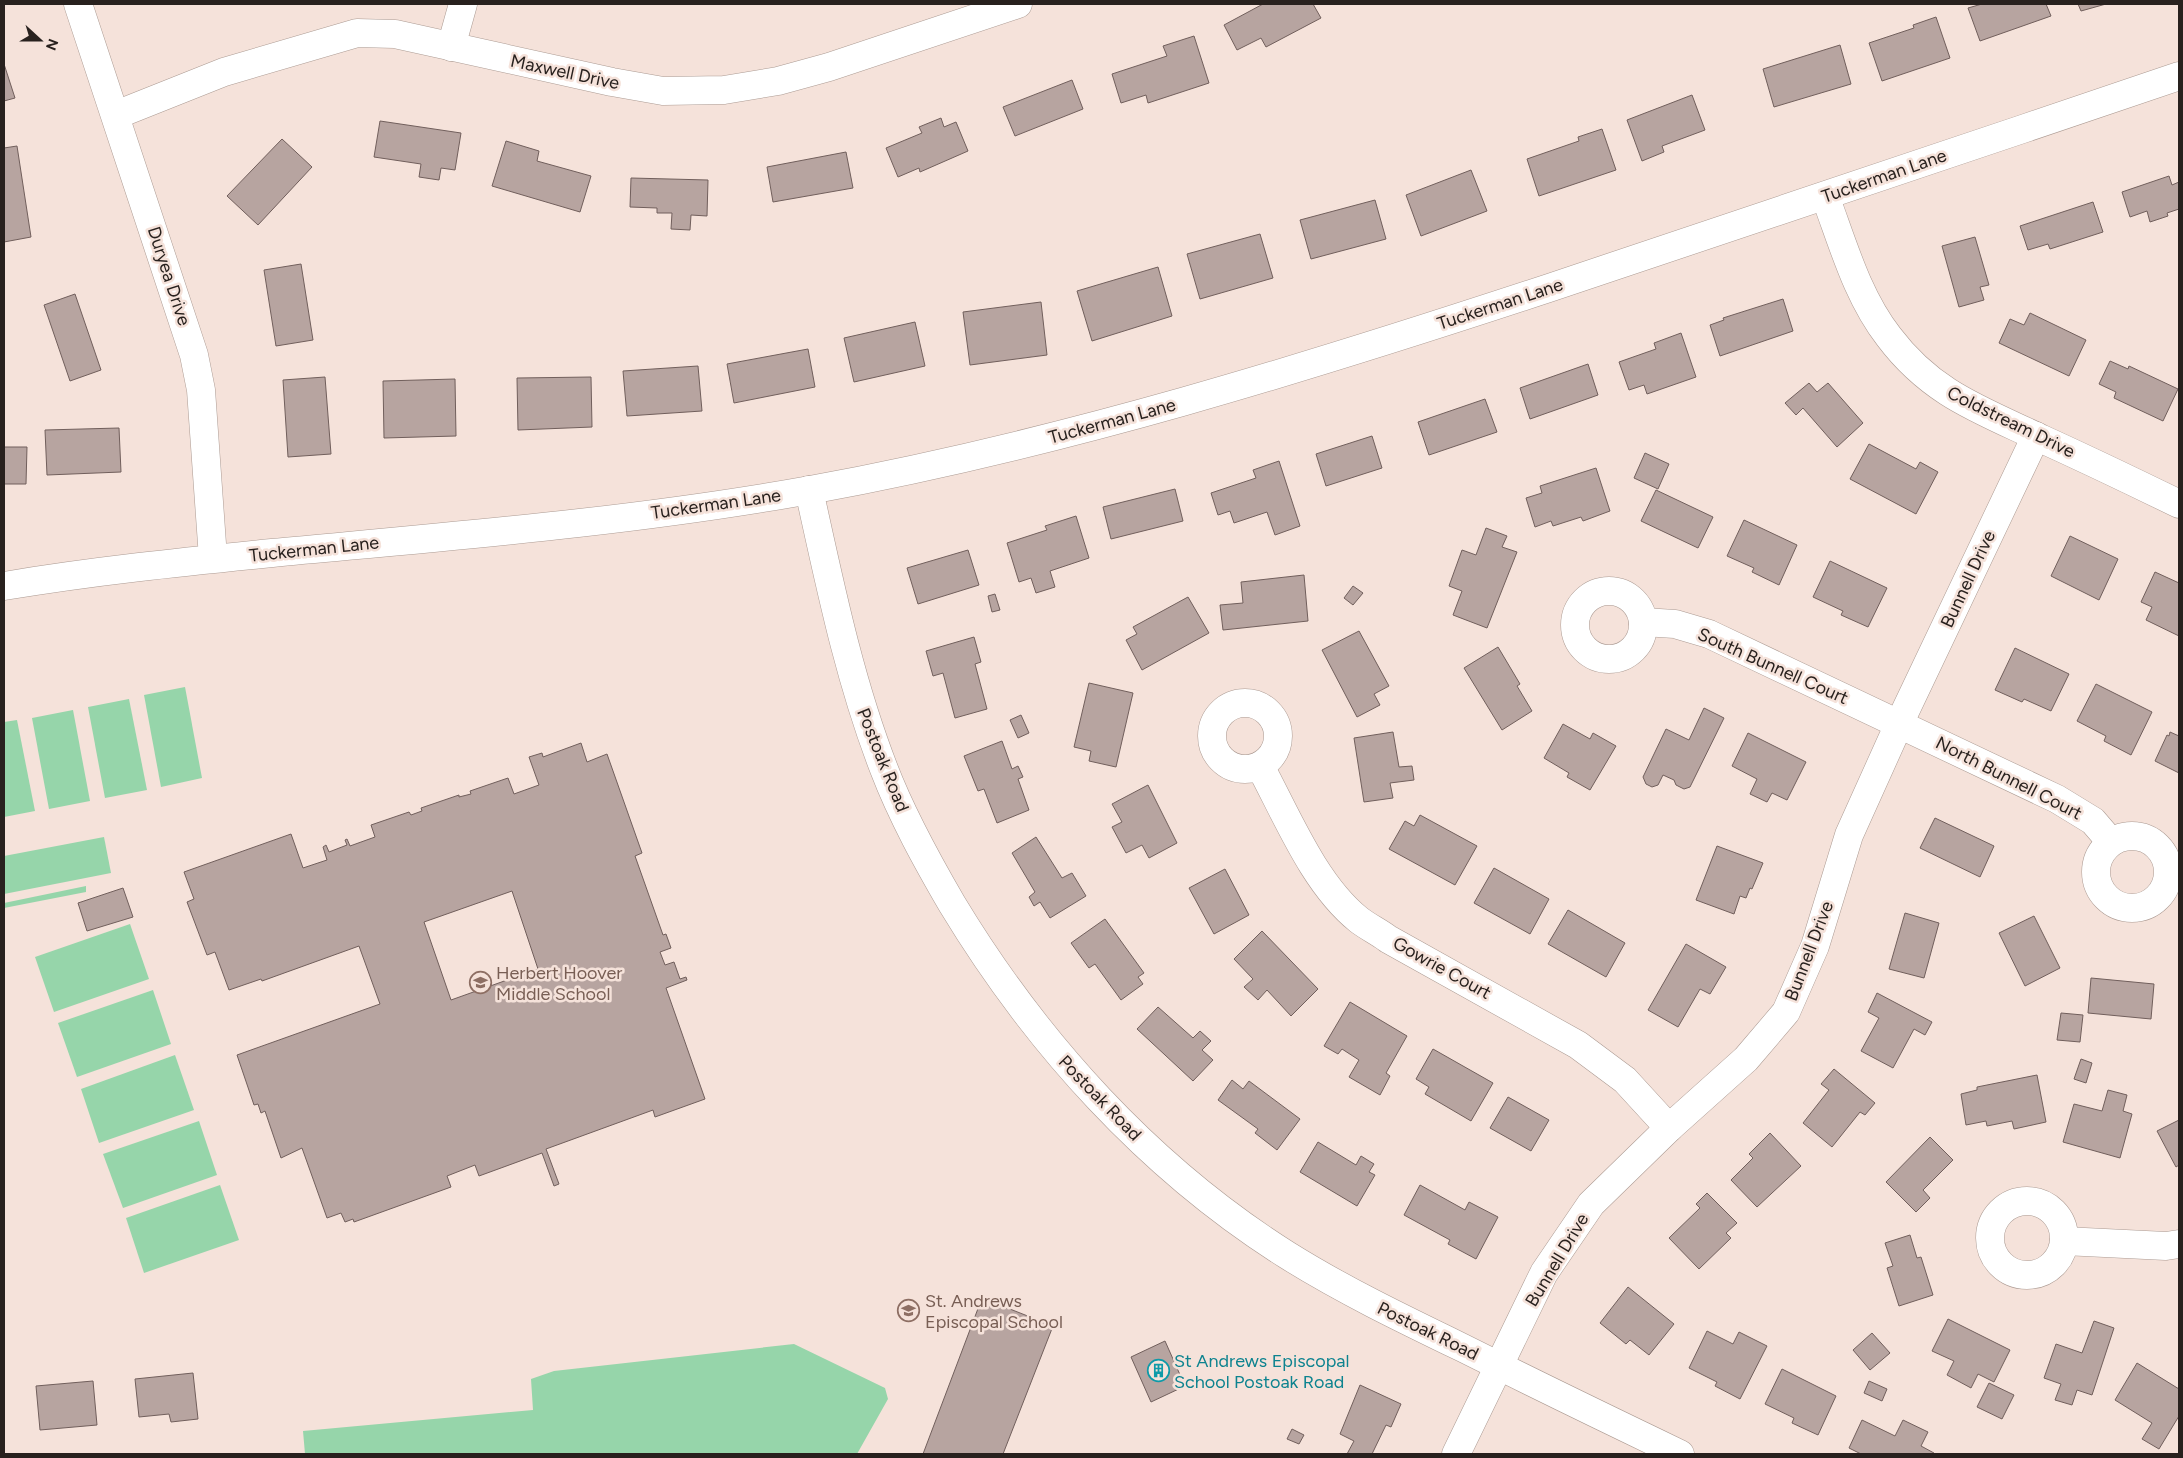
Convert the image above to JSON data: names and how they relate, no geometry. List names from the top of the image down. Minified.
{"streets":{"street":["Maxwell Drive","Tuckerman Lane","Duryea Drive","Coldstream Drive","Bunnell Drive","South Bunnell Court","Postoak Road","North Bunnell Court","Gowrie Court"]},"crossings":[["Maxwell Drive","Duryea Drive"],["Tuckerman Lane","Duryea Drive"],["Tuckerman Lane","Coldstream Drive"],["Tuckerman Lane","Postoak Road"],["Coldstream Drive","Bunnell Drive"],["Bunnell Drive","South Bunnell Court"],["Bunnell Drive","Postoak Road"],["Bunnell Drive","North Bunnell Court"],["Bunnell Drive","Gowrie Court"],["South Bunnell Court","North Bunnell Court"]],"places":{"school or university":["Herbert Hoover Middle School","St. Andrews Episcopal School"],"building":["St Andrews Episcopal School Postoak Road"]},"north":"right"}
